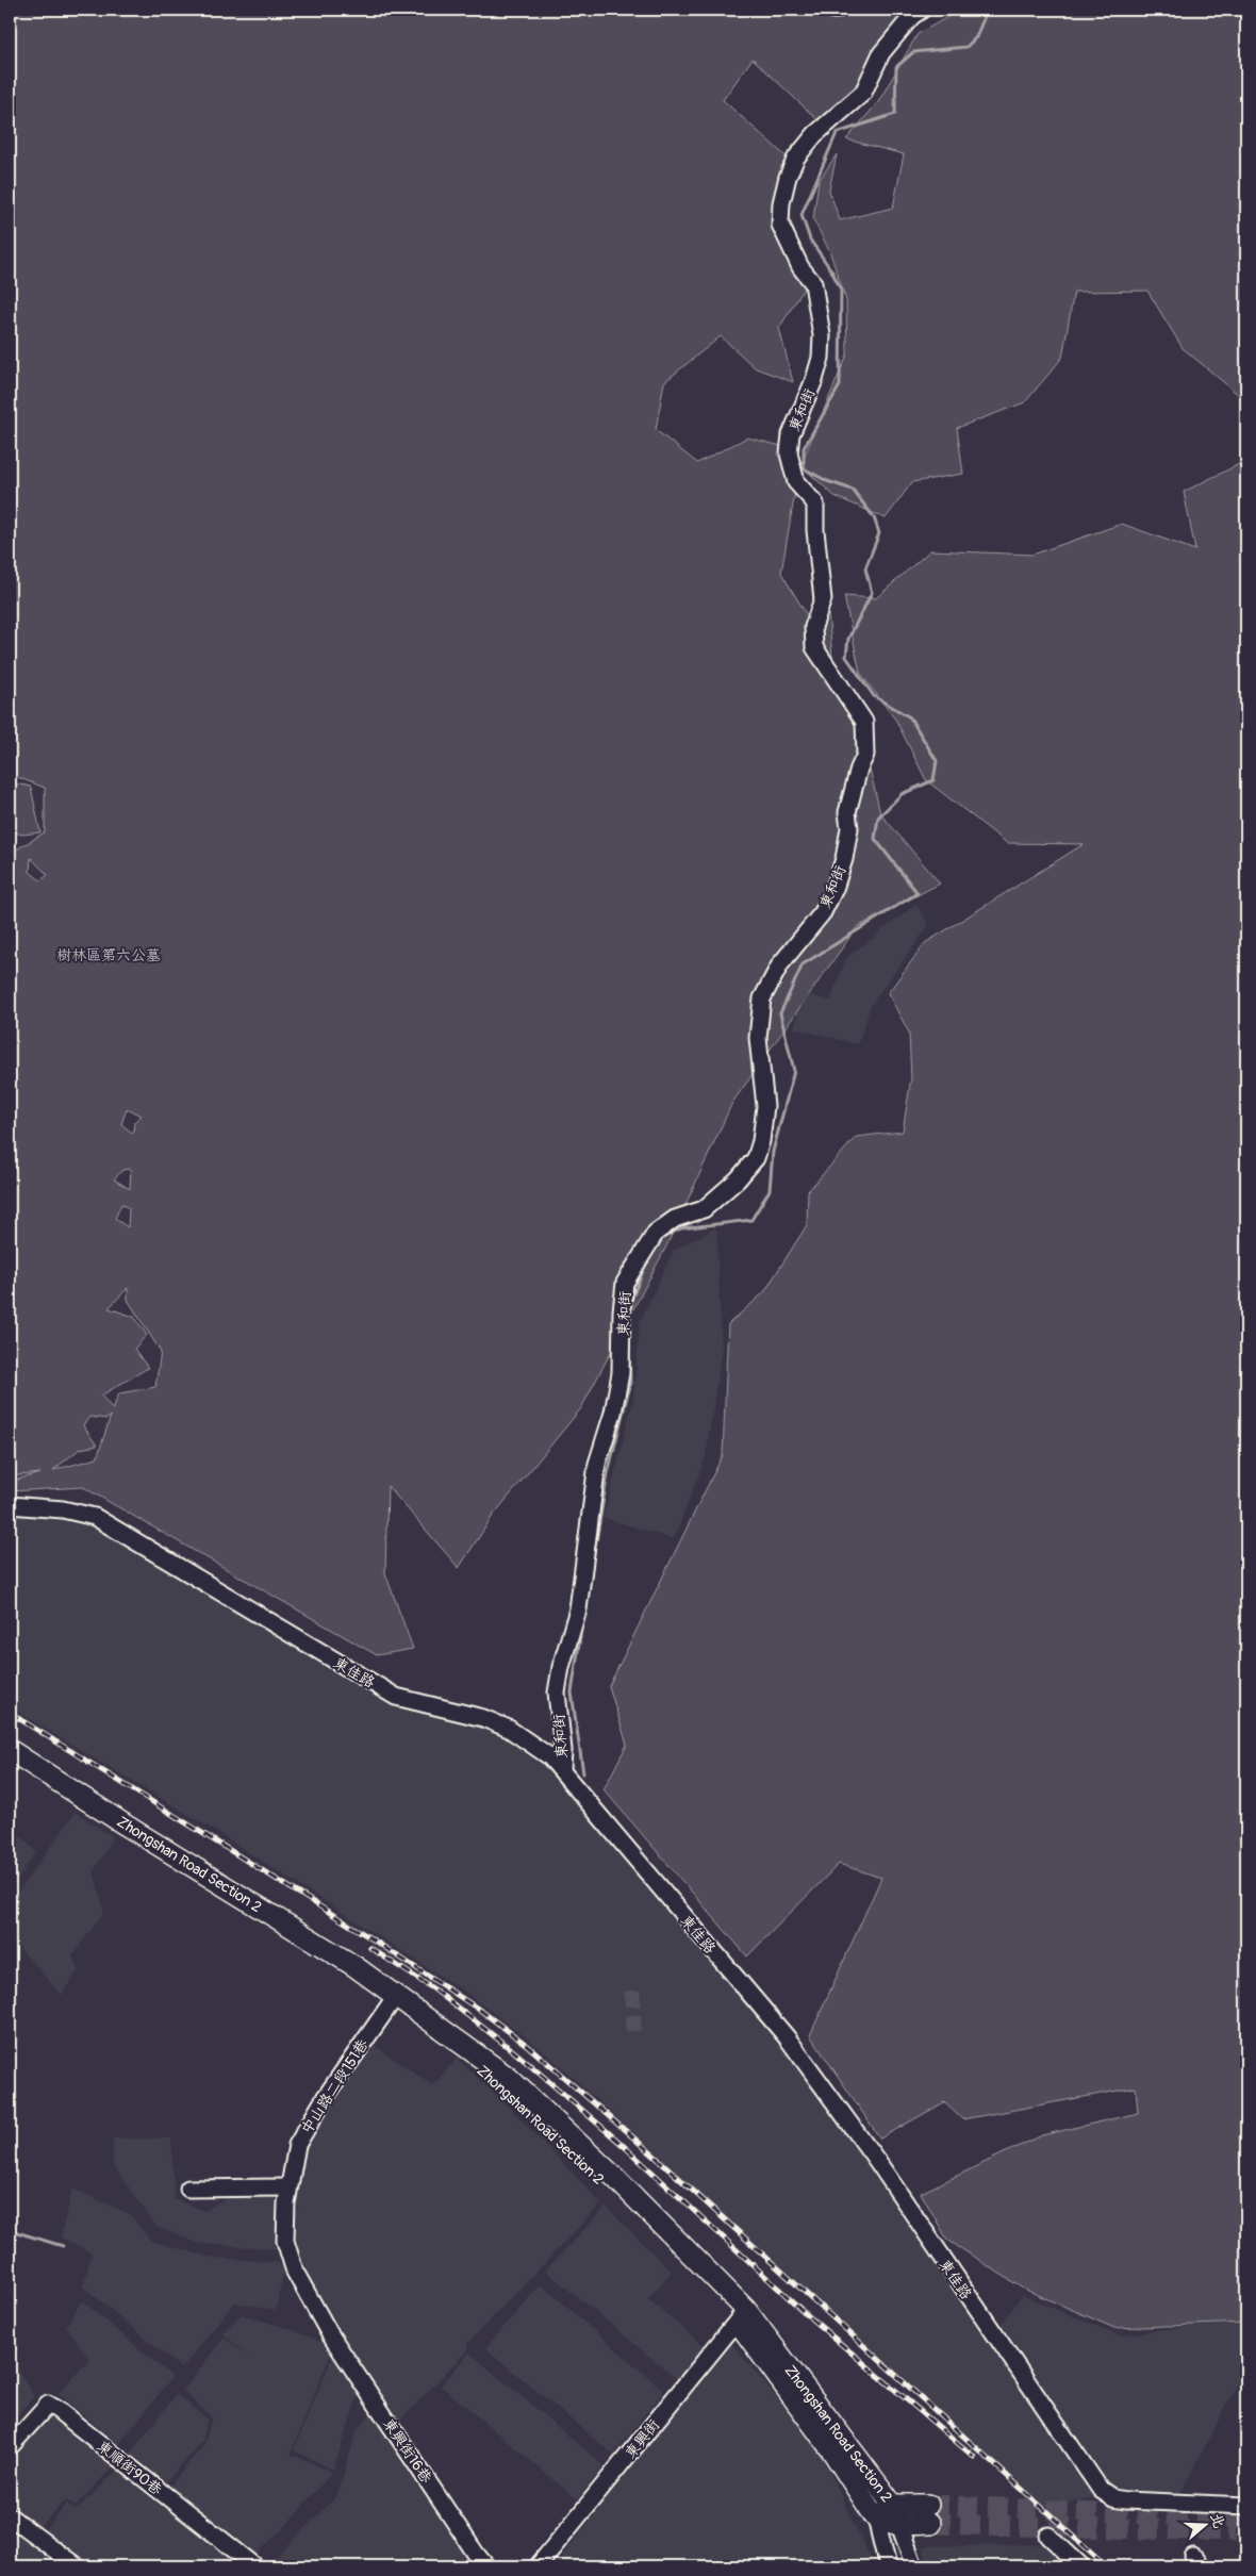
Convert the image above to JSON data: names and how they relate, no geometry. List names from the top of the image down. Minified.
{"streets":{"main road":["Zhongshan Road Section 2"],"street":["東和街","東佳路","中山路二段151巷","東興街","東興街16巷","東順街90巷"]},"crossings":[["東和街","東佳路"],["Zhongshan Road Section 2","中山路二段151巷"],["Zhongshan Road Section 2","東興街"],["中山路二段151巷","東興街16巷"]],"parks":["樹林區第六公墓"],"north":"right"}
